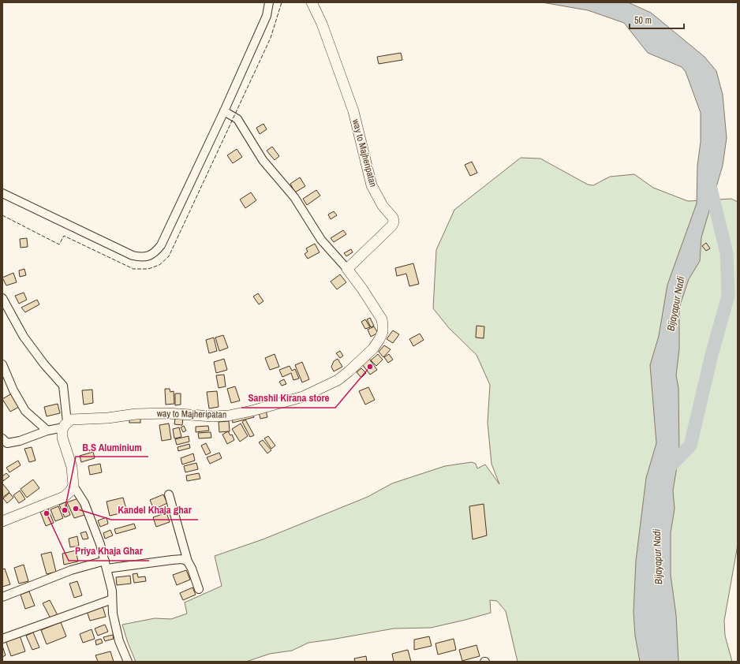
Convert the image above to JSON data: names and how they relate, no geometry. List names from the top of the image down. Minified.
{"streets":{"main road":["way to Majheripatan"]},"water":["Bijayapur Nadi"],"places":["Sanshil Kirana store","Kandel Khaja ghar","B.S Aluminium","Priya Khaja Ghar"],"scale_bar":"50 m"}
